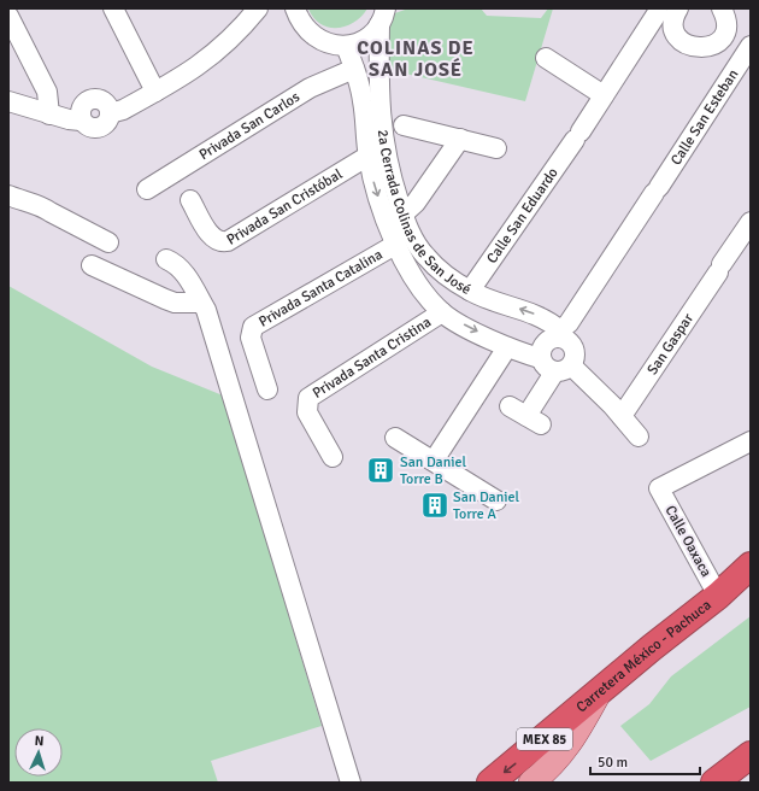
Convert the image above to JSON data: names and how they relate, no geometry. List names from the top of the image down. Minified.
{"streets":{"highway":["Carretera México - Pachuca","MEX 85"],"street":["Calle San Esteban","Privada San Carlos","Privada San Cristóbal","2a Cerrada Colinas de San José","Calle San Eduardo","Privada Santa Catalina","San Gaspar","Privada Santa Cristina","Calle Oaxaca"]},"crossings":[["Calle San Esteban","2a Cerrada Colinas de San José"],["Privada San Carlos","2a Cerrada Colinas de San José"],["Privada San Cristóbal","2a Cerrada Colinas de San José"],["2a Cerrada Colinas de San José","Calle San Eduardo"],["2a Cerrada Colinas de San José","Privada Santa Catalina"],["2a Cerrada Colinas de San José","Privada Santa Cristina"],["Calle Oaxaca","Carretera México - Pachuca"]],"one_way":["Carretera México - Pachuca"],"districts":["COLINAS DE SAN JOSÉ"],"places":{"building":["San Daniel Torre B","San Daniel Torre A"]},"scale_bar":"50 m","north":"top"}
